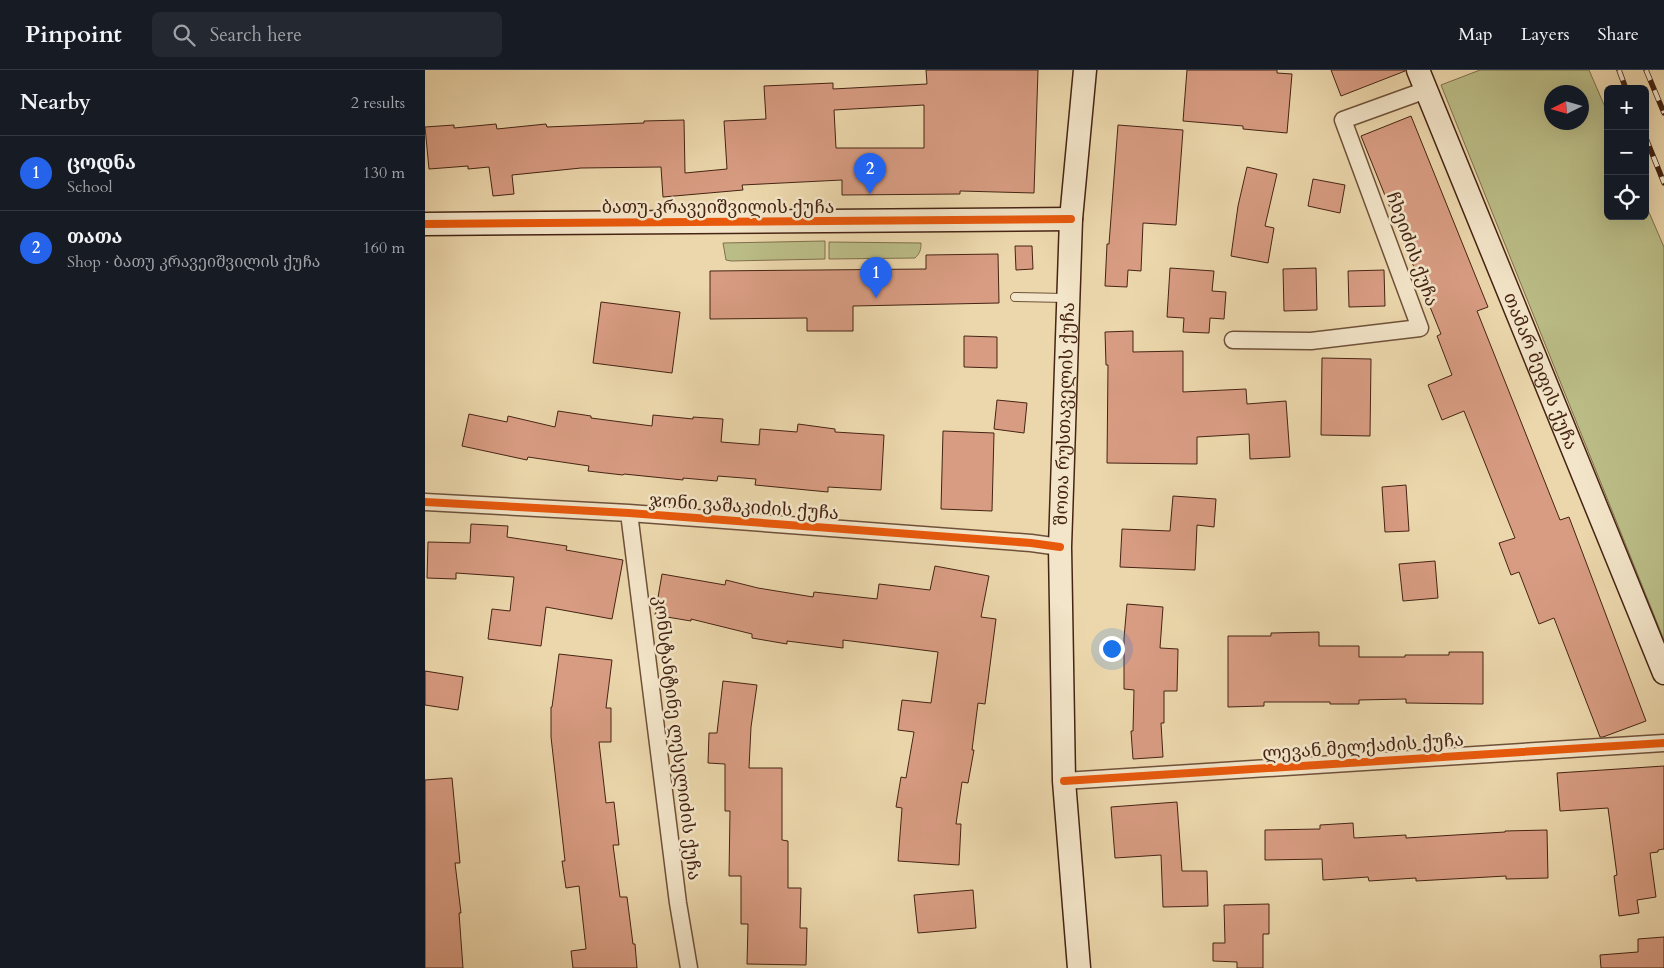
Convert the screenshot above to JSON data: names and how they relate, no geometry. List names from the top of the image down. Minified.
{"streets":{"main road":["ბათუ კრავეიშვილის ქუჩა","თამარ მეფის ქუჩა","შოთა რუსთაველის ქუჩა"],"street":["ჩხეიძის ქუჩა","ჯონი ვაშაკიძის ქუჩა","კონსტანტინე ლესელიძის ქუჩა","ლევან მელქაძის ქუჩა"]},"crossings":[["ბათუ კრავეიშვილის ქუჩა","შოთა რუსთაველის ქუჩა"],["ჩხეიძის ქუჩა","თამარ მეფის ქუჩა"],["შოთა რუსთაველის ქუჩა","ჯონი ვაშაკიძის ქუჩა"],["შოთა რუსთაველის ქუჩა","ლევან მელქაძის ქუჩა"],["ჯონი ვაშაკიძის ქუჩა","კონსტანტინე ლესელიძის ქუჩა"]],"north":"left","page":{"header":"Pinpoint","search":"Search here","nav":["Map","Layers","Share"],"heading":["Nearby","2 results"],"map_buttons":["+","−"],"list":[{"mark":"1","name":"ცოდნა","note":"School","value":"130 m"},{"mark":"2","name":"თათა","note":"Shop · ბათუ კრავეიშვილის ქუჩა","value":"160 m"}],"pins":["2","1"]}}
